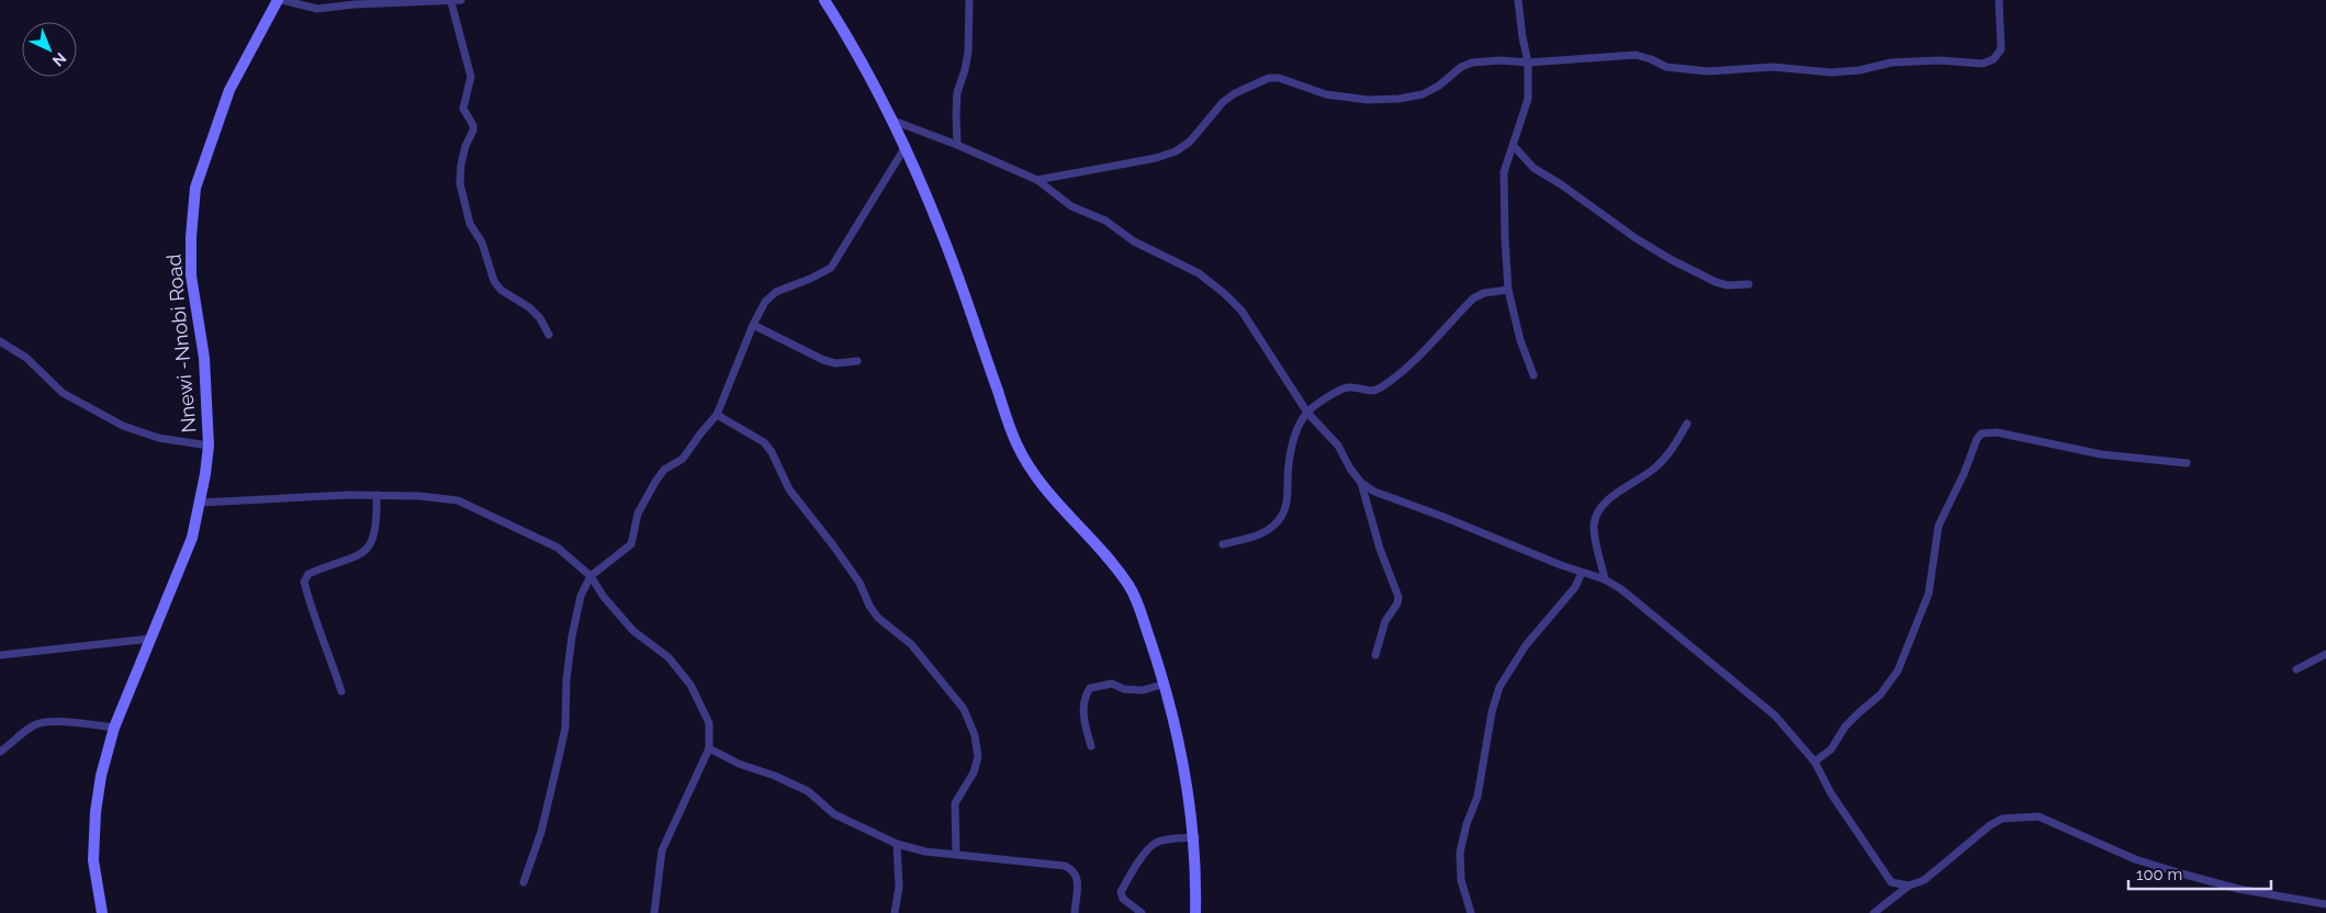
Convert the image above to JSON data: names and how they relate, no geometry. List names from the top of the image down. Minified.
{"streets":{"main road":["Nnewi -Nnobi Road"]},"scale_bar":"100 m","north":"bottom right"}
